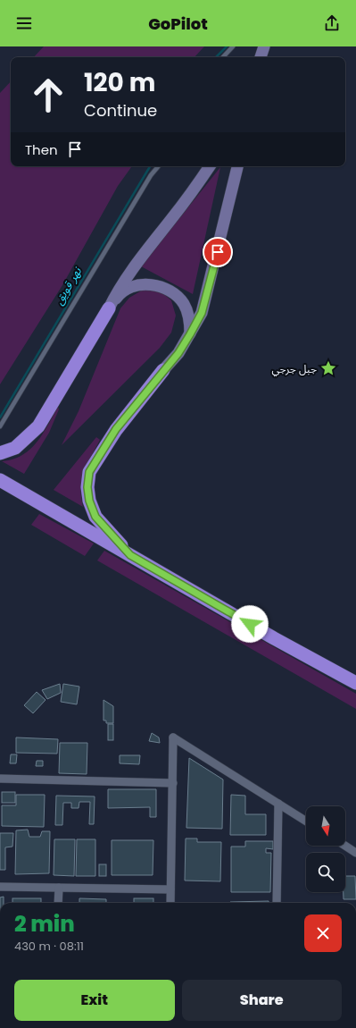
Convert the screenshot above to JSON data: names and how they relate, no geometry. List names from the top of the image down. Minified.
{"water":["نهر قويق"],"places":{"place":["جبل جرجي"]},"north":"bottom","page":{"header":"GoPilot","turn":["120 m","Continue"],"then":"Then","heading":["2 min","430 m · 08:11"],"buttons":["Exit","Share"]}}
